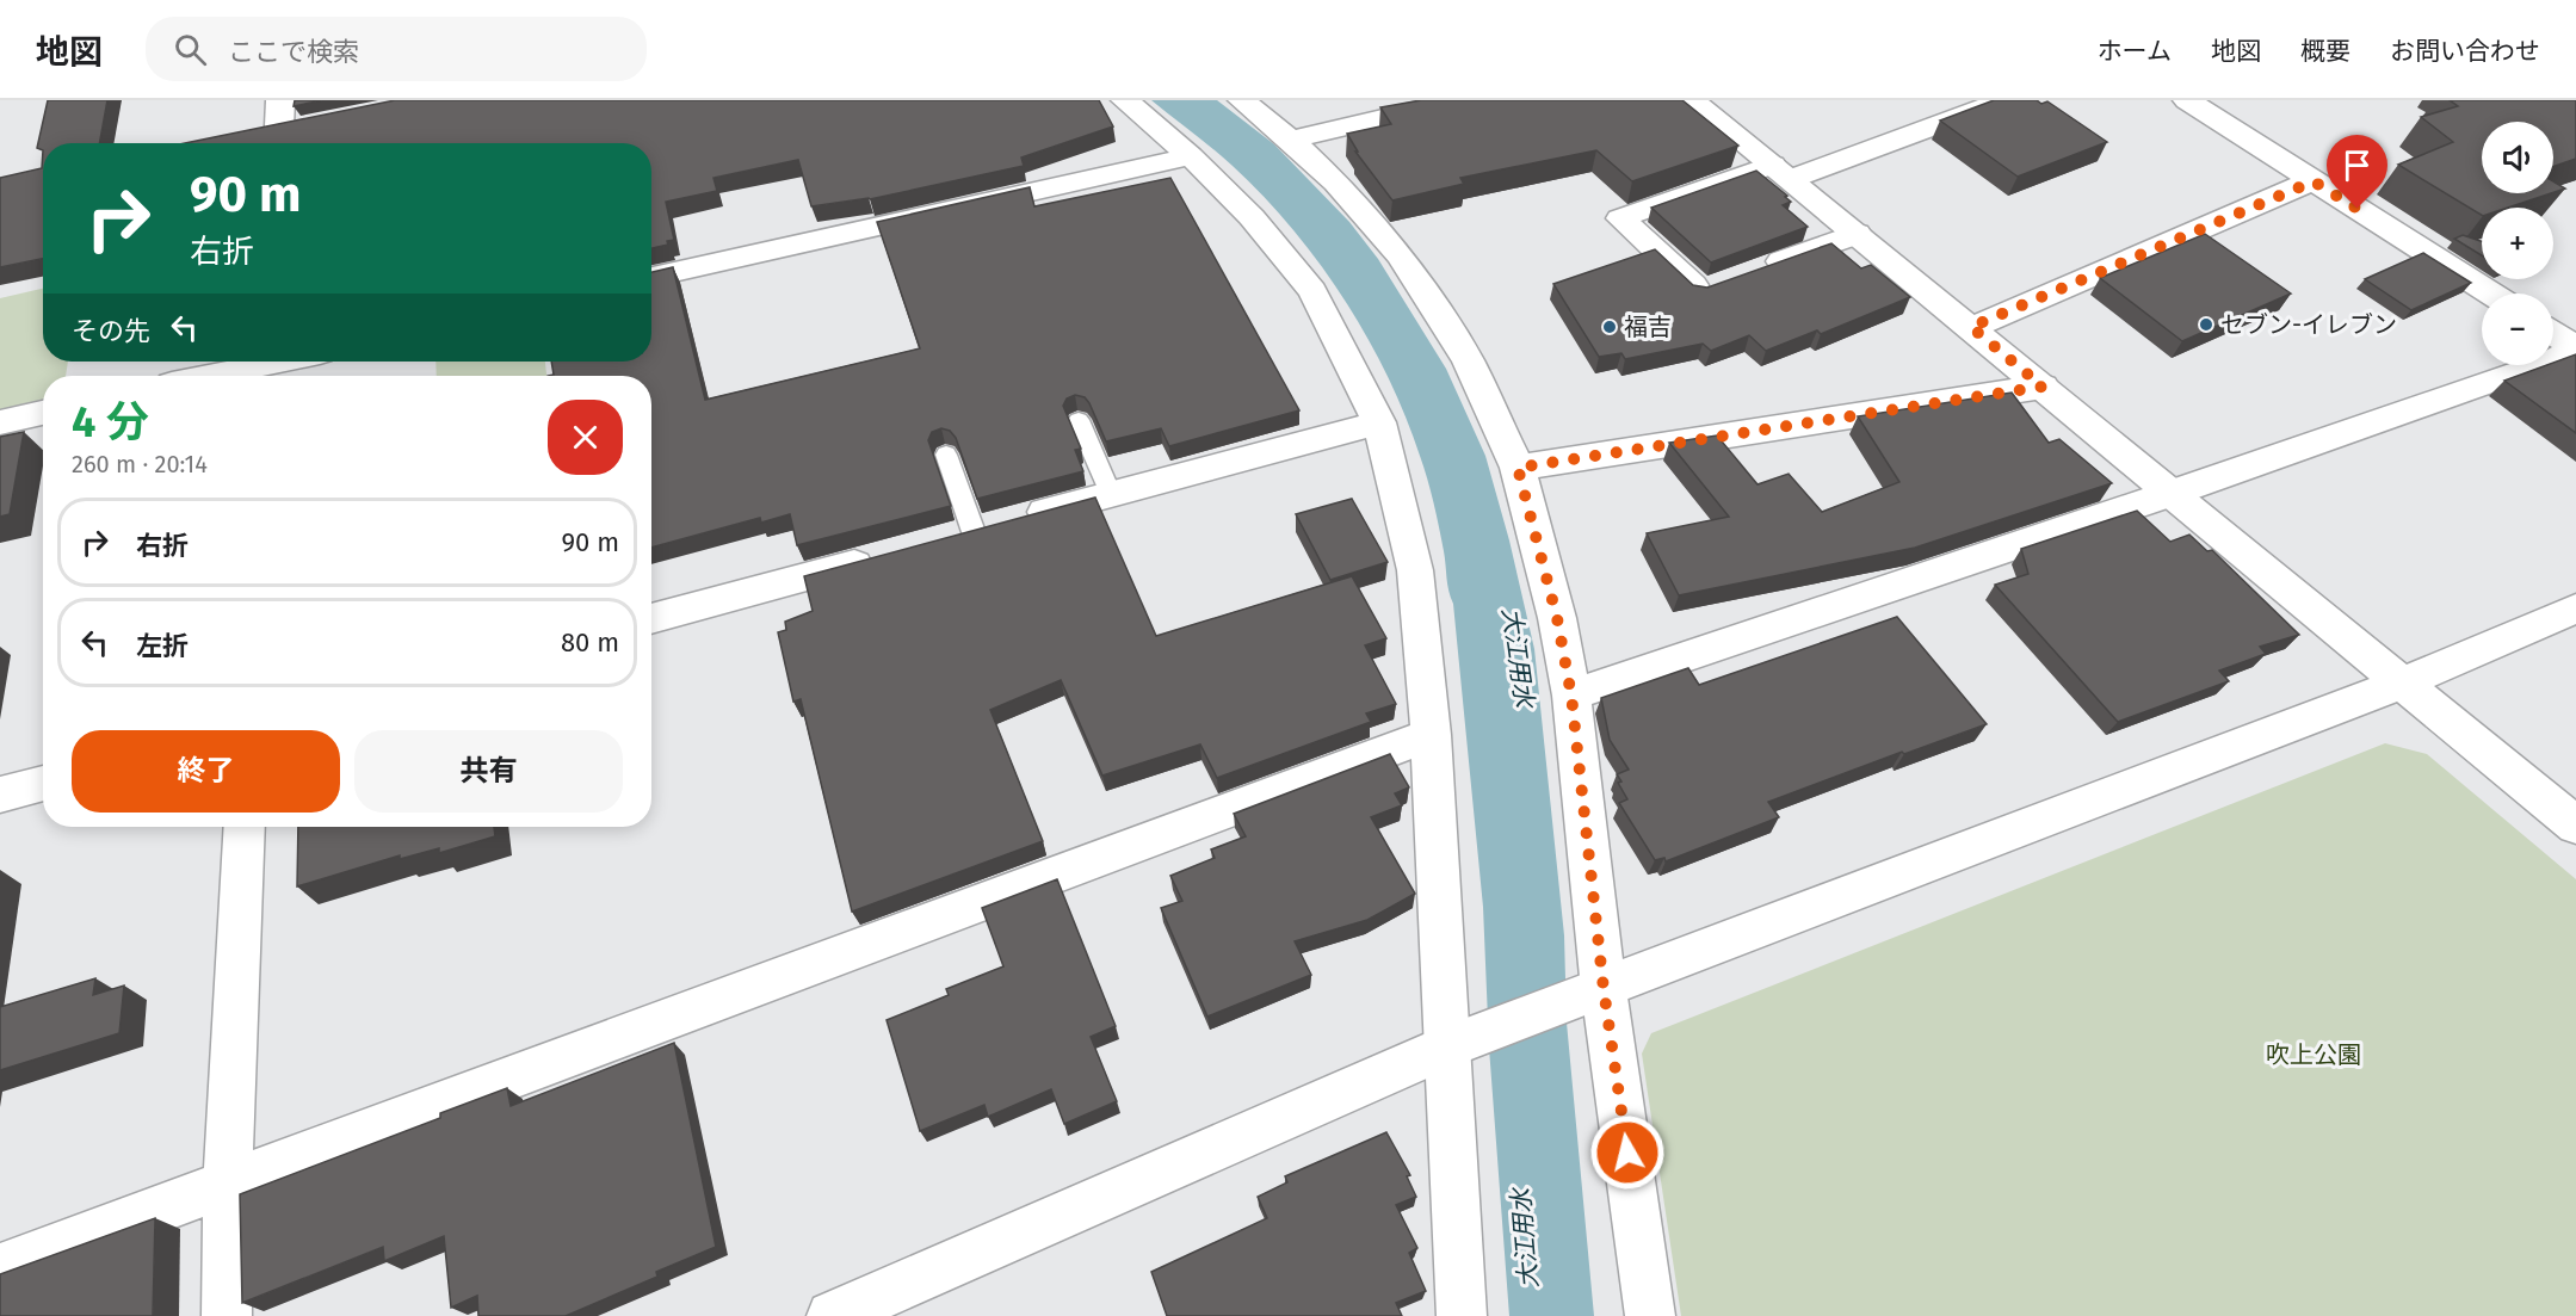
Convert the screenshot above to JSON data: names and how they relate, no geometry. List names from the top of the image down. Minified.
{"water":["大江用水"],"parks":["吹上公園"],"places":["セブン-イレブン","福吉"],"page":{"header":"地図","search":"ここで検索","nav":["ホーム","地図","概要","お問い合わせ"],"map_buttons":["+","−"],"turn":["90 m","右折"],"then":"その先","heading":["4 分","260 m · 20:14"],"list":[{"name":"右折","value":"90 m"},{"name":"左折","value":"80 m"}],"buttons":["終了","共有"]}}
